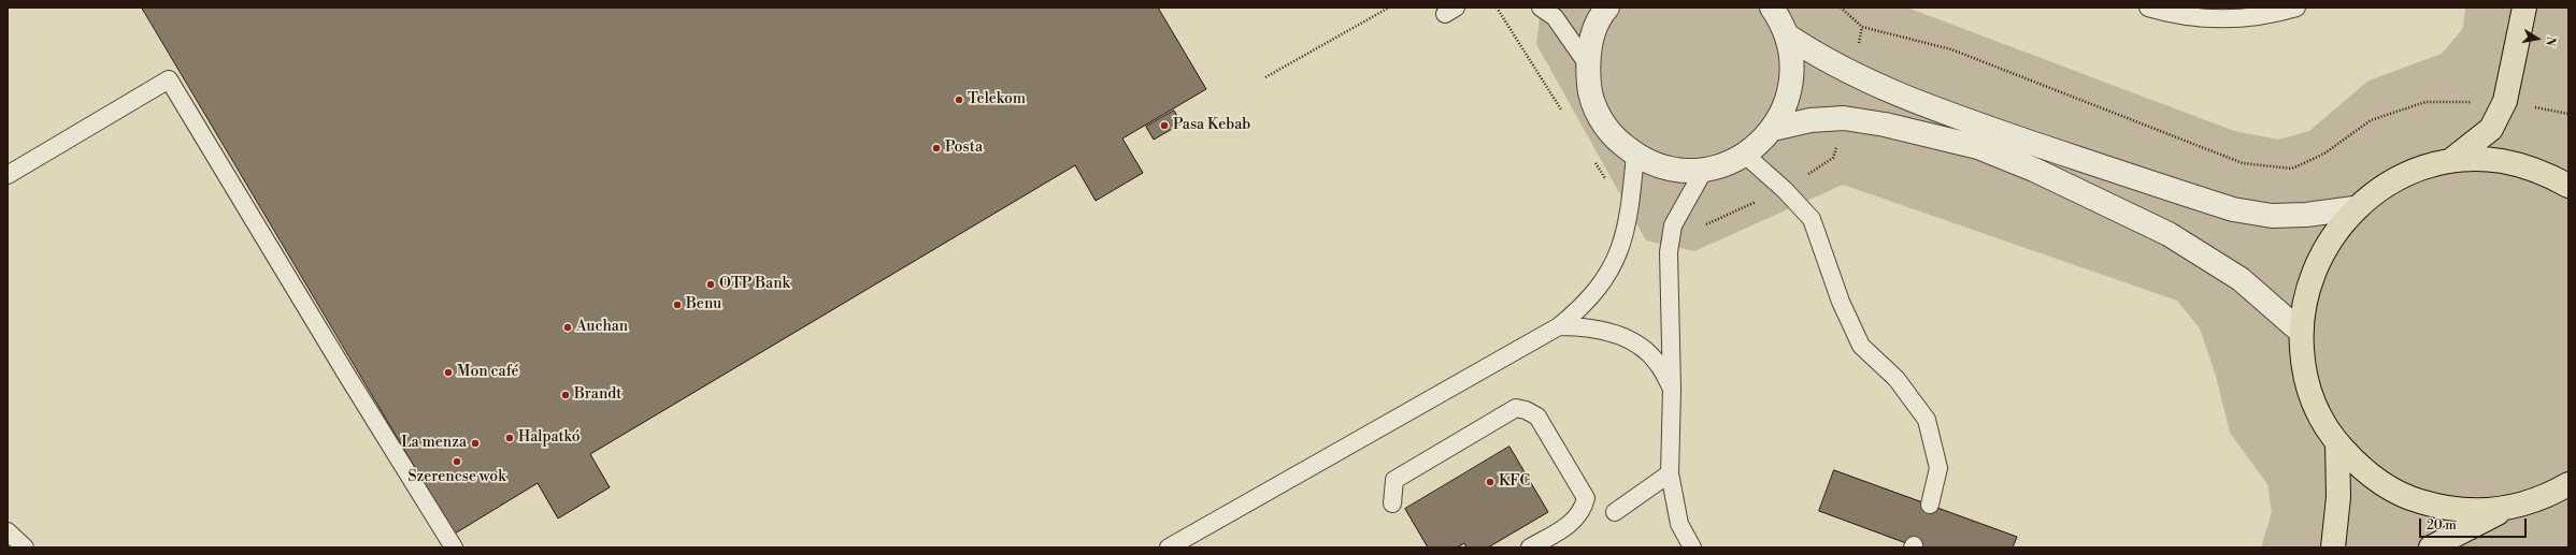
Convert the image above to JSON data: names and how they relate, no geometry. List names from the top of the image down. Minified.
{"places":["Telekom","Pasa Kebab","Posta","OTP Bank","Benu","Auchan","Mon café","Brandt","Halpatkó","La menza","Szerencse wok","KFC"],"scale_bar":"20 m","north":"right"}
